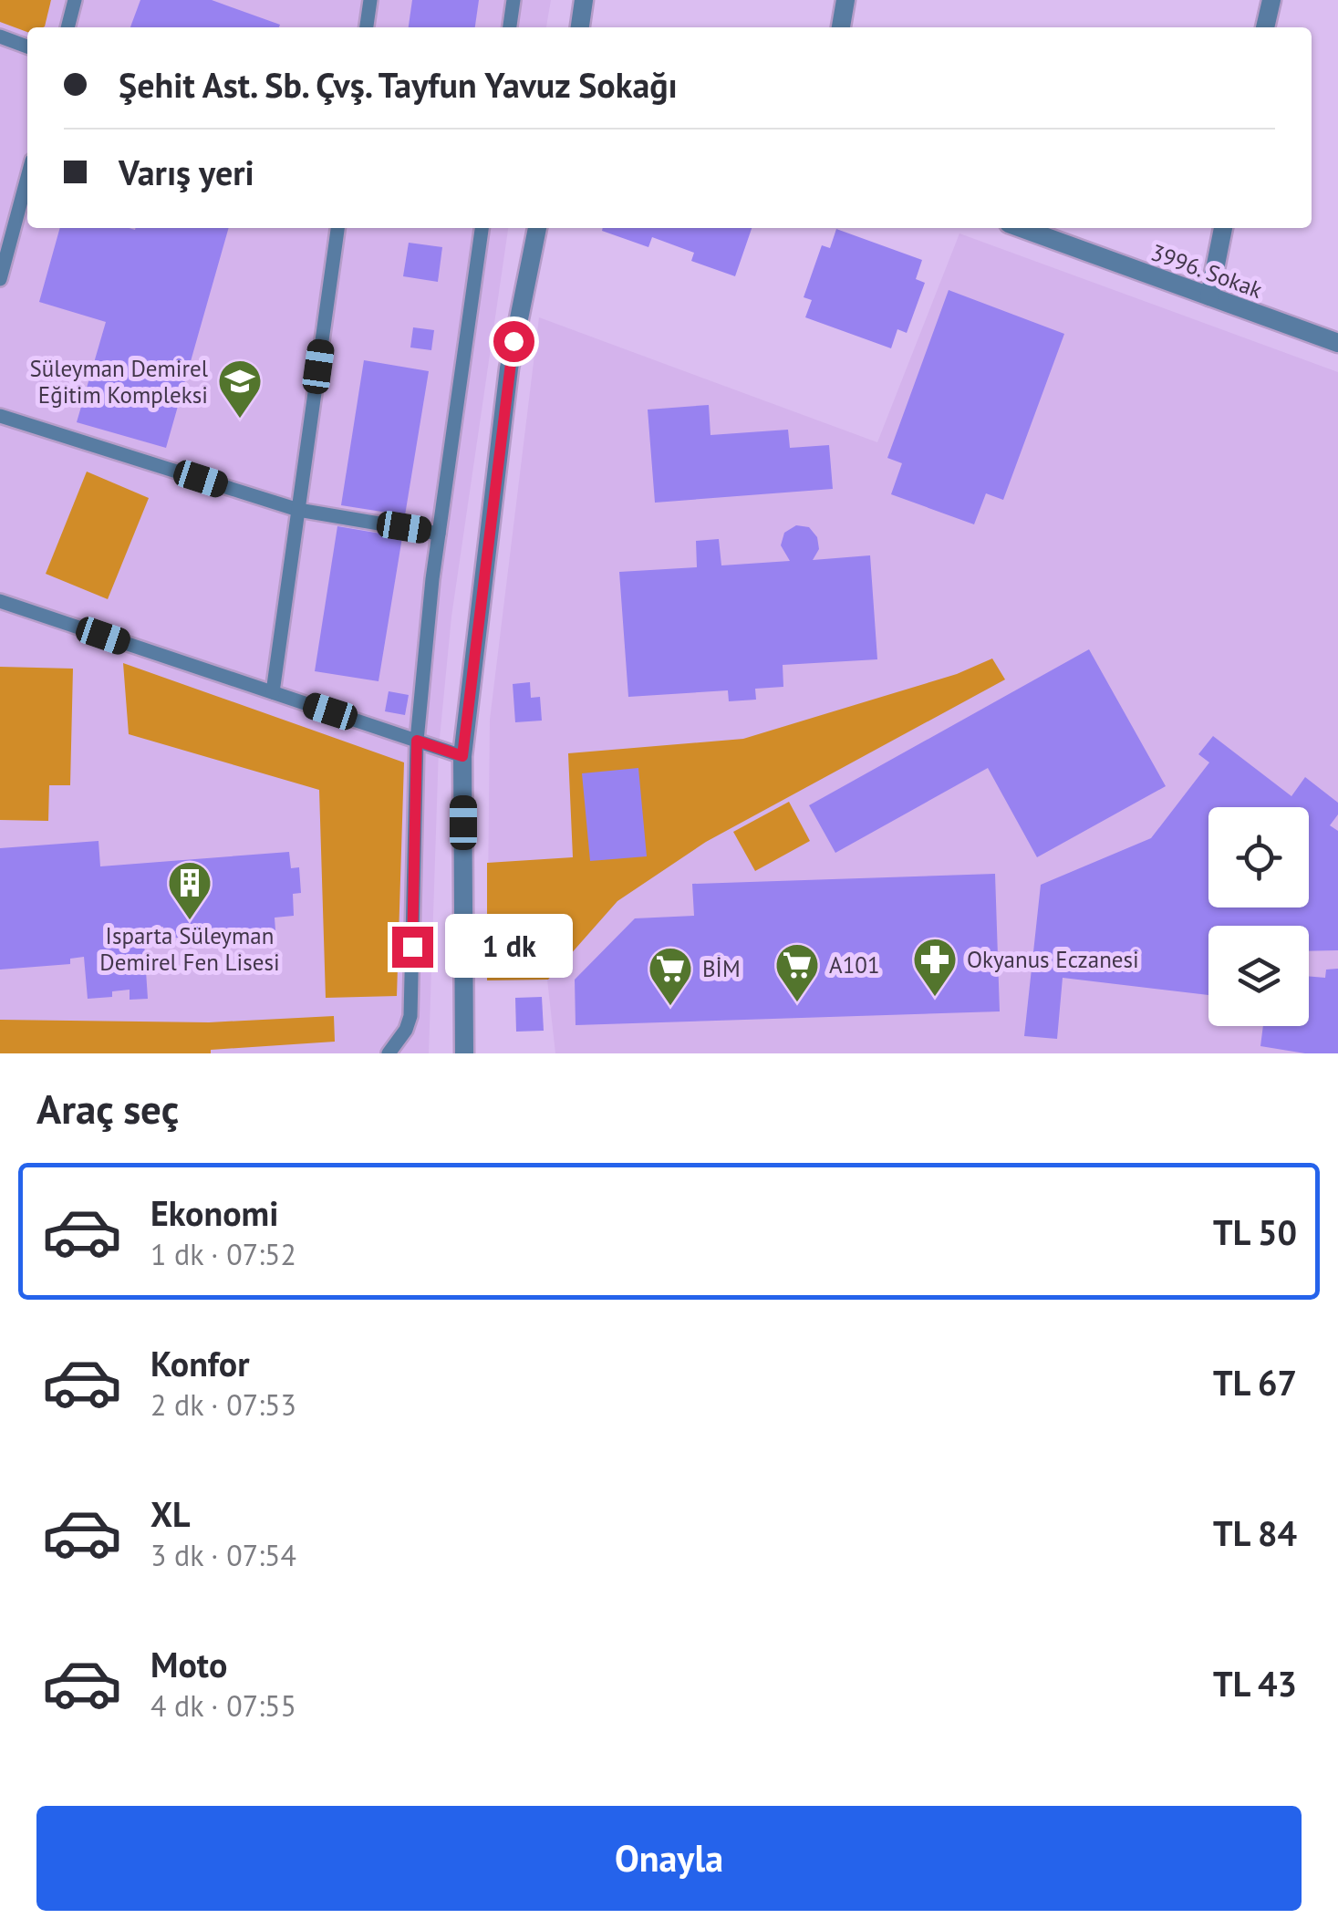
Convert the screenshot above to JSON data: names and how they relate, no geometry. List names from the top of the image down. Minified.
{"streets":{"street":["3996. Sokak"]},"places":{"school or university":["Süleyman Demirel Eğitim Kompleksi"],"building":["Isparta Süleyman Demirel Fen Lisesi"],"pharmacy":["Okyanus Eczanesi"],"supermarket":["A101","BİM"]},"page":{"banner":["Şehit Ast. Sb. Çvş. Tayfun Yavuz Sokağı","Varış yeri"],"bubble":"1 dk","heading":"Araç seç","list":[{"name":"Ekonomi","note":"1 dk · 07:52","value":"TL 50"},{"name":"Konfor","note":"2 dk · 07:53","value":"TL 67"},{"name":"XL","note":"3 dk · 07:54","value":"TL 84"},{"name":"Moto","note":"4 dk · 07:55","value":"TL 43"}],"buttons":"Onayla"}}
